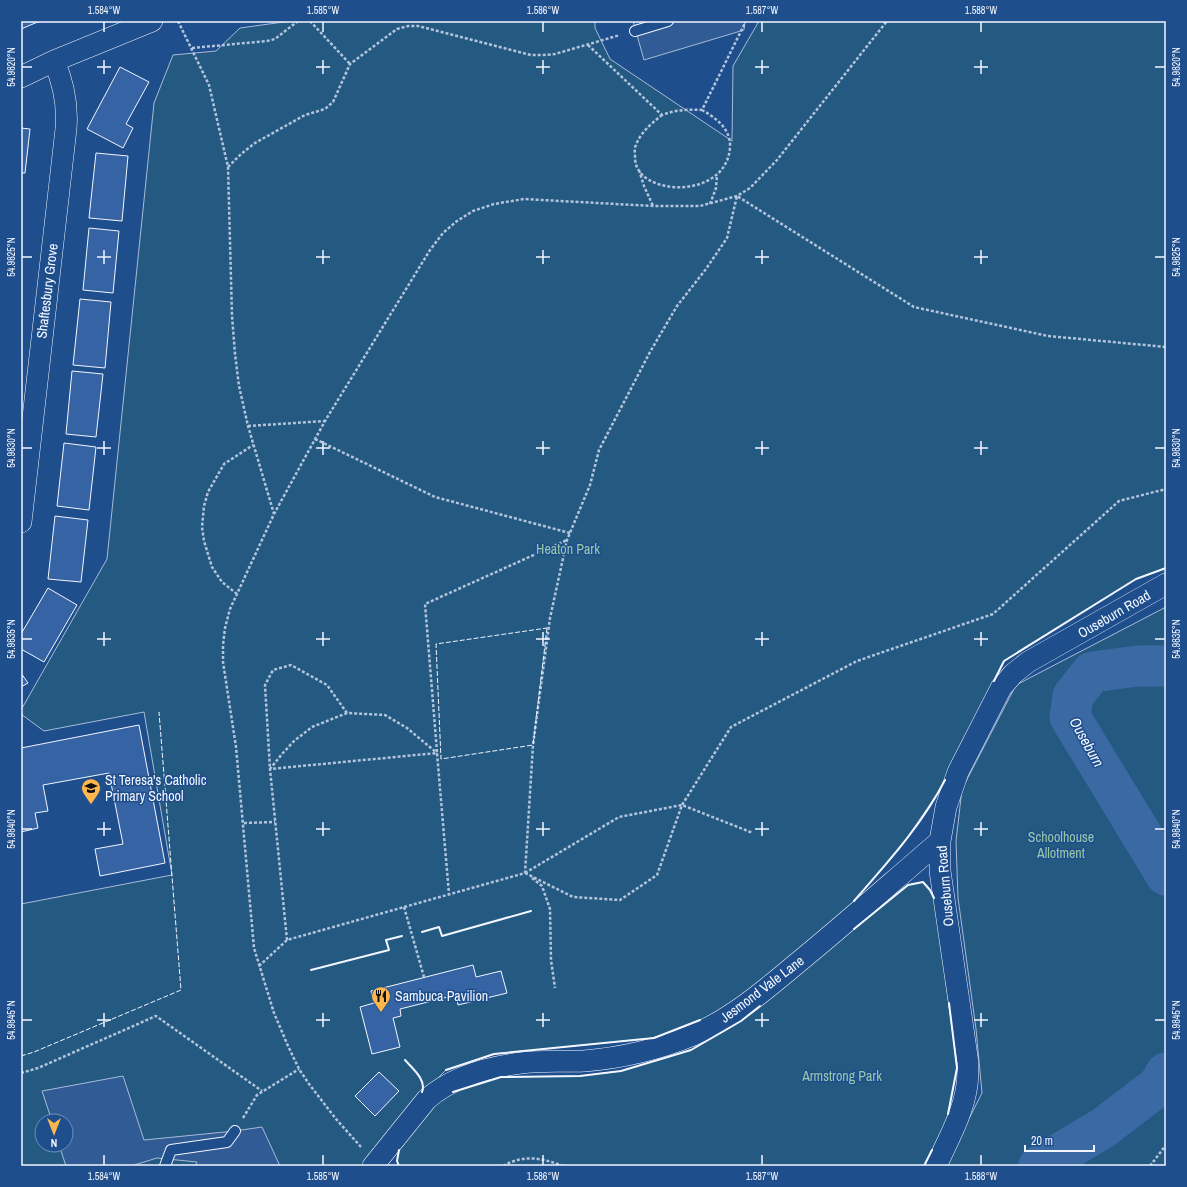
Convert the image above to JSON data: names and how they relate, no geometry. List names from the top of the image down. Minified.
{"streets":{"street":["Shaftesbury Grove","Ouseburn Road","Jesmond Vale Lane"]},"crossings":[["Ouseburn Road","Jesmond Vale Lane"]],"water":["Ouseburn"],"parks":["Heaton Park","Schoolhouse Allotment","Armstrong Park"],"places":{"school or university":["St Teresa's Catholic Primary School"],"restaurant":["Sambuca Pavilion"]},"scale_bar":"20 m","north":"bottom","coordinates":["1.584°W","1.585°W","1.586°W","1.587°W","1.588°W","54.9820°N","54.9825°N","54.9830°N","54.9835°N","54.9840°N","54.9845°N"]}
